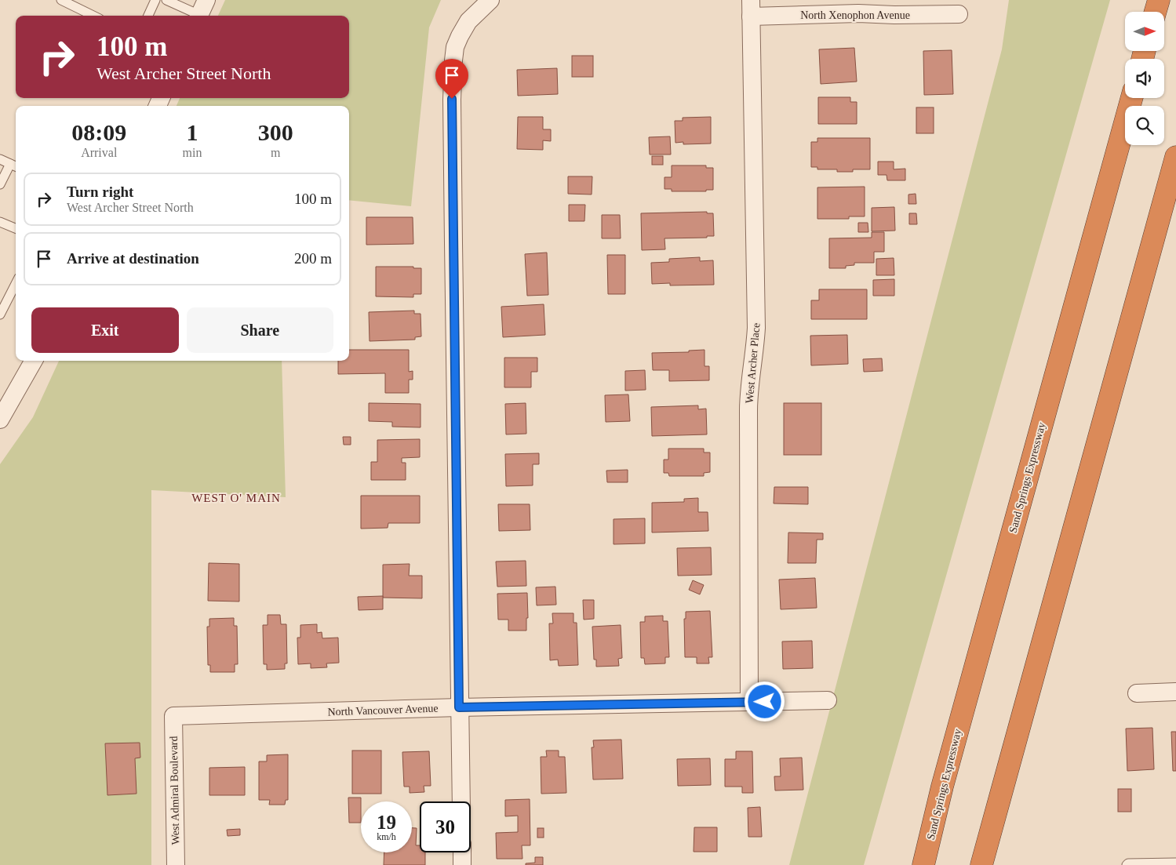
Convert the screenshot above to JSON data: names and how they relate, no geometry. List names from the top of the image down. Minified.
{"streets":{"highway":["Sand Springs Expressway"],"street":["North Xenophon Avenue","West Archer Place","North Vancouver Avenue","West Admiral Boulevard"]},"crossings":[["North Xenophon Avenue","West Archer Place"],["West Archer Place","North Vancouver Avenue"],["North Vancouver Avenue","West Admiral Boulevard"]],"districts":["WEST O' MAIN"],"north":"right","page":{"turn":["100 m","West Archer Street North"],"eta":["08:09","Arrival","1","min","300","m"],"list":[{"name":"Turn right","note":"West Archer Street North","value":"100 m"},{"name":"Arrive at destination","value":"200 m"}],"buttons":["Exit","Share"],"speed":"19 km/h","limit":"30"}}
